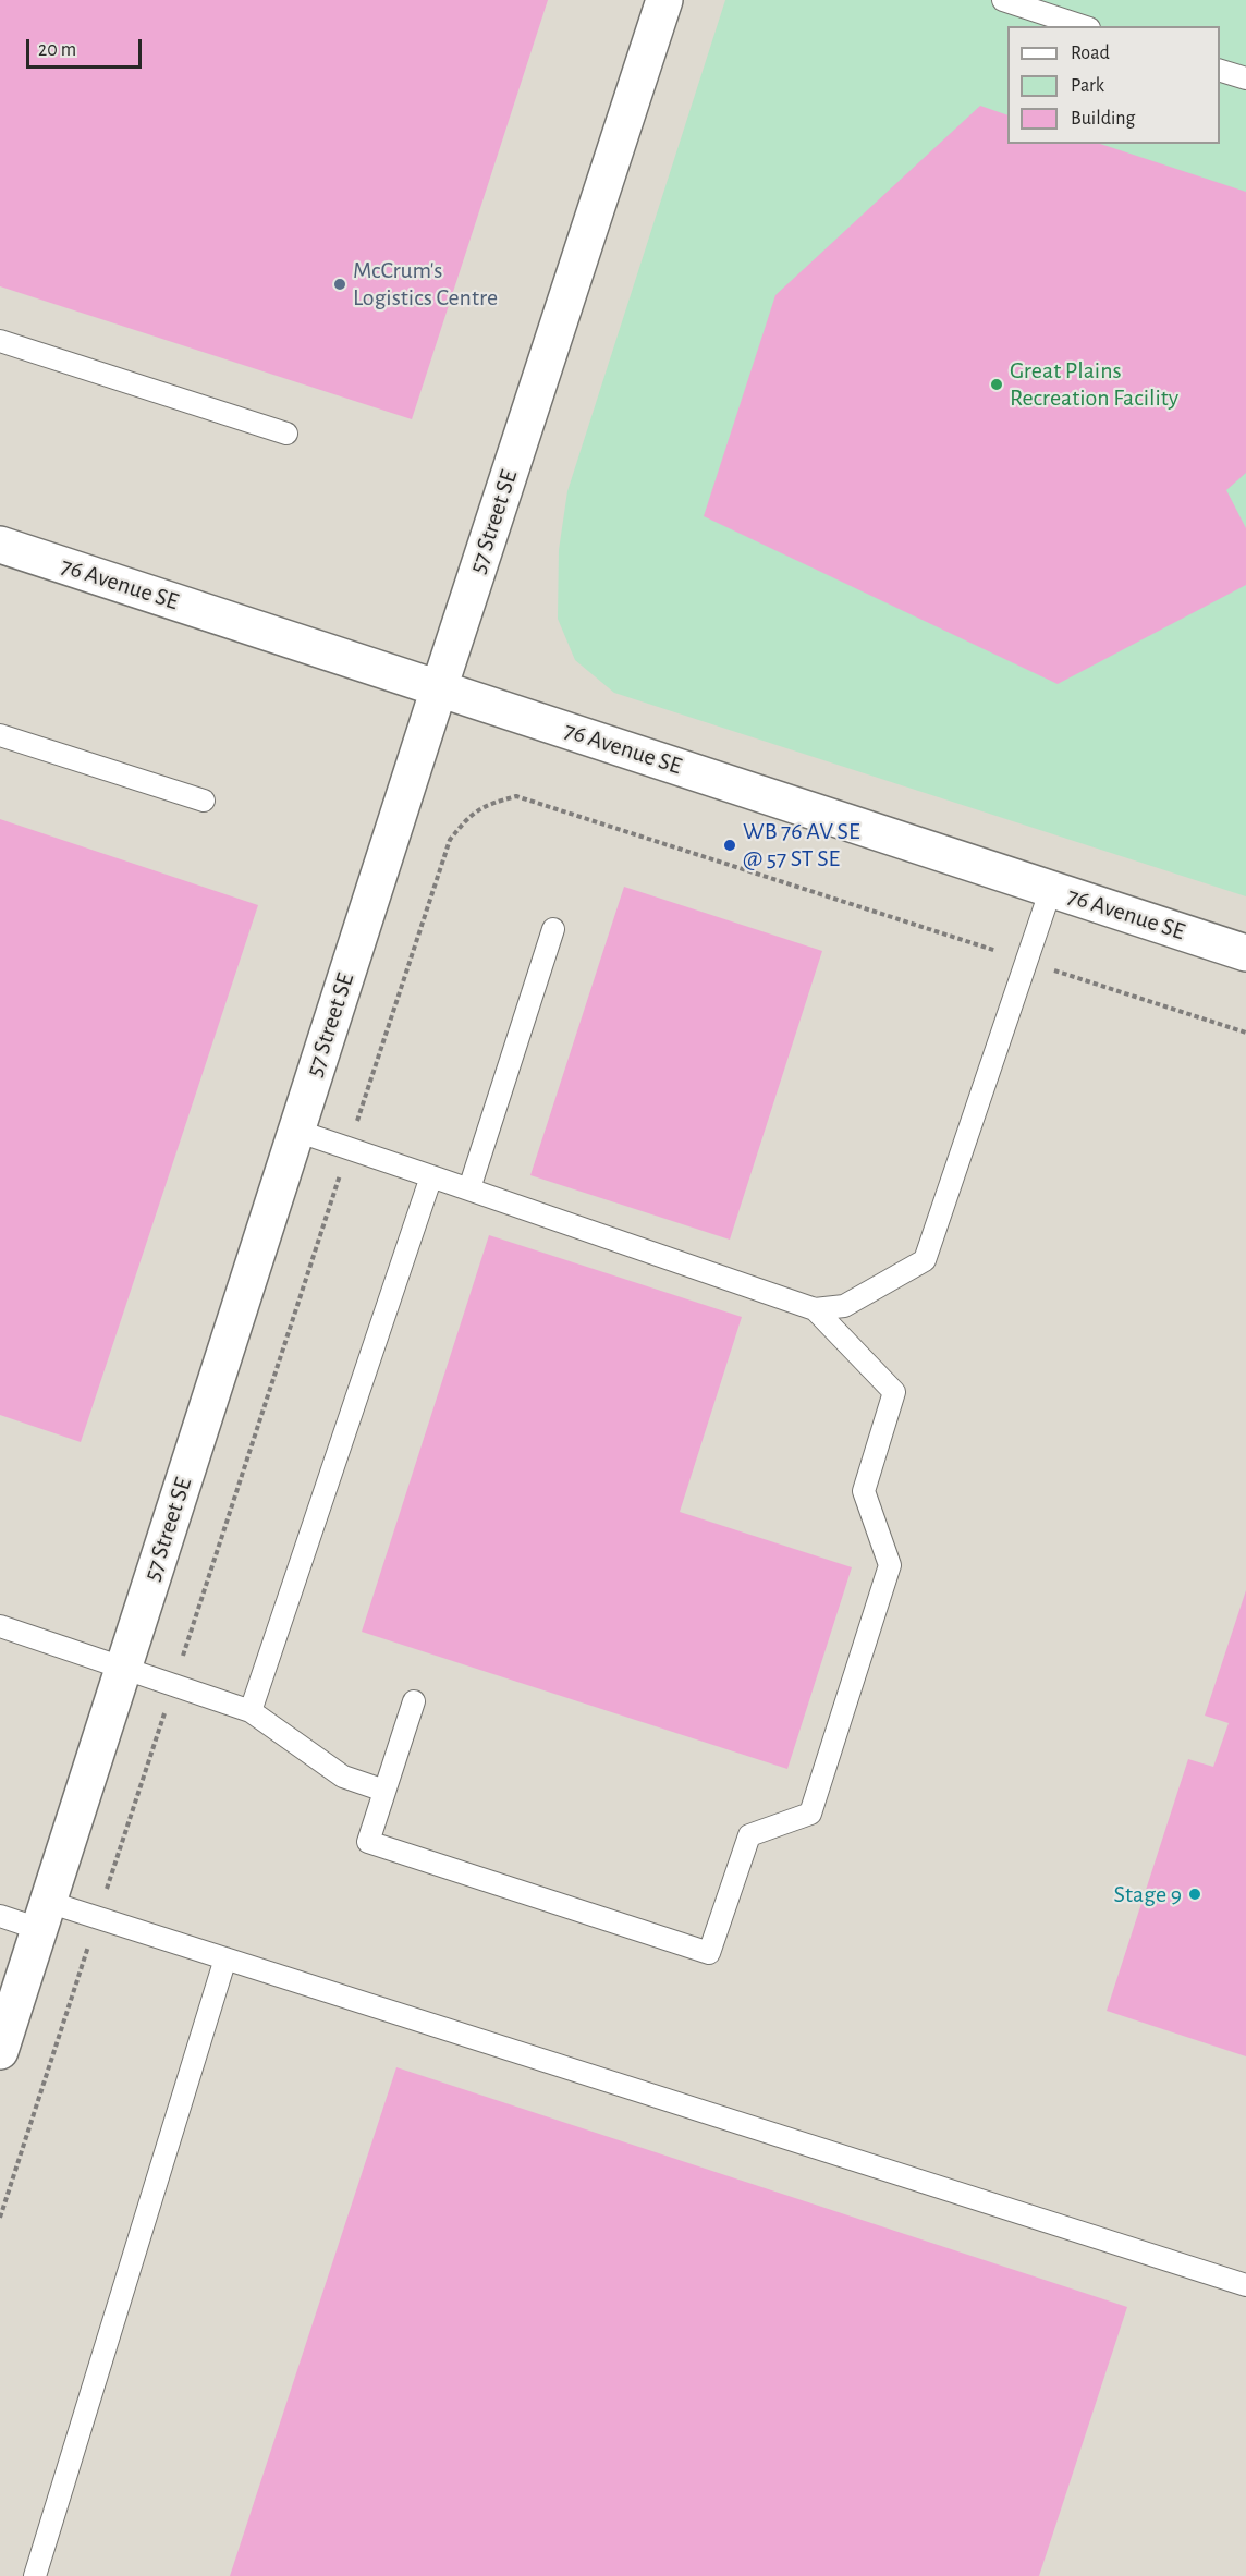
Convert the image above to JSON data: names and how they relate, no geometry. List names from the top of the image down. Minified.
{"streets":{"street":["57 Street SE","76 Avenue SE"]},"crossings":[["57 Street SE","76 Avenue SE"]],"places":["McCrum's Logistics Centre","Great Plains Recreation Facility","WB 76 AV SE @ 57 ST SE","Stage 9"],"legend":["Road","Park","Building"],"scale_bar":"20 m"}
